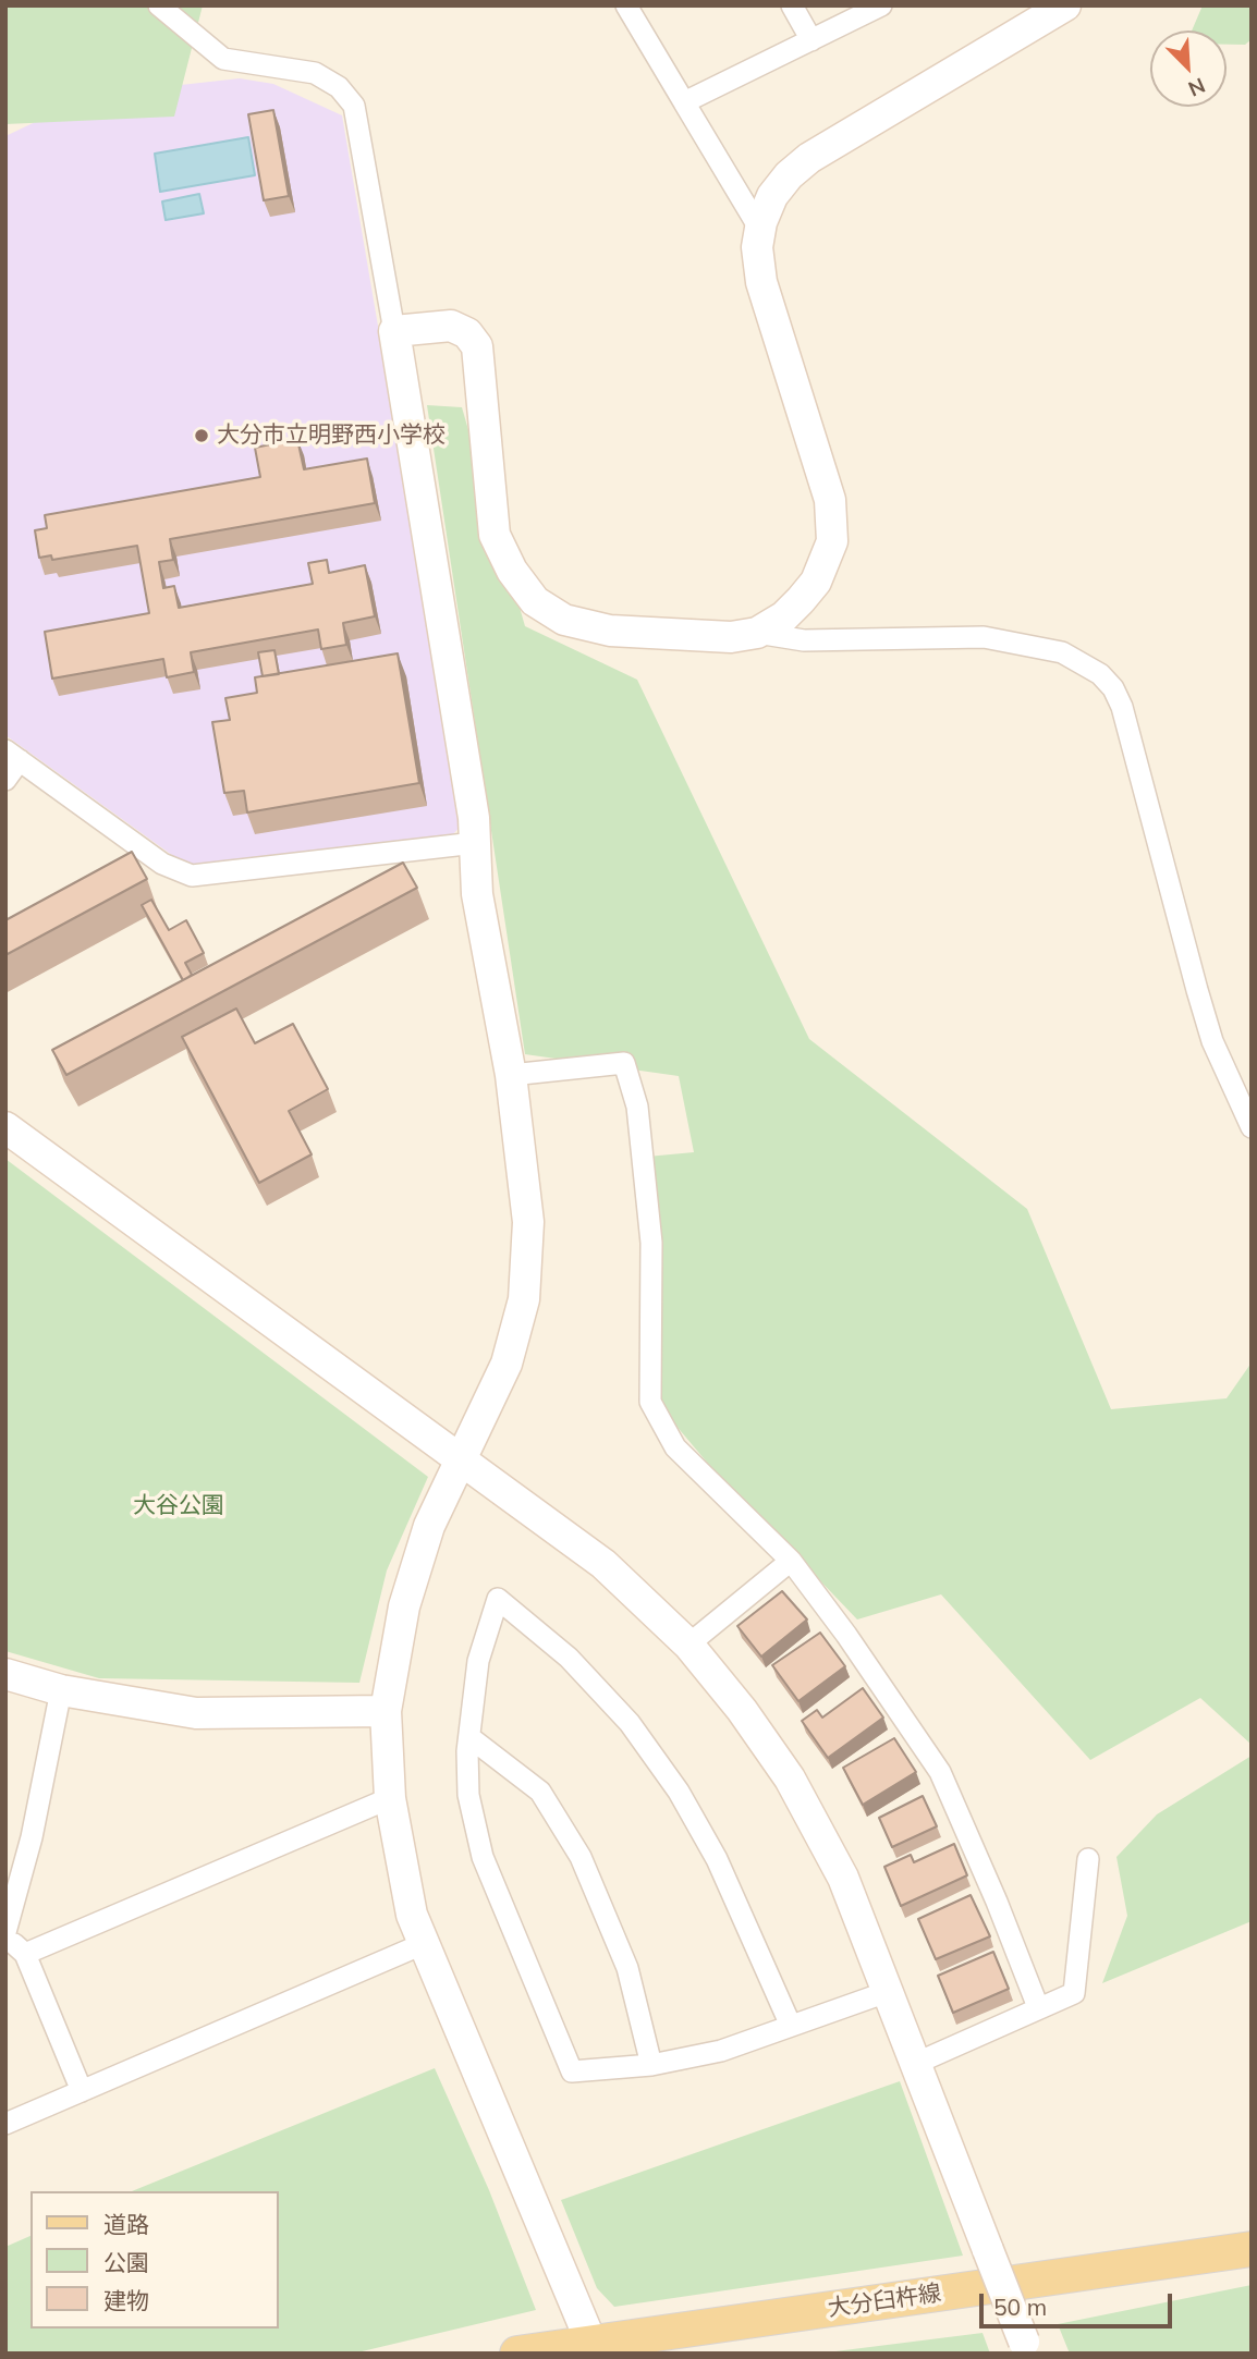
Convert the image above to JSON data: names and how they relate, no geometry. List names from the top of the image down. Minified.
{"streets":{"main road":["大分臼杵線"]},"parks":["大谷公園"],"places":["大分市立明野西小学校"],"legend":["道路","公園","建物"],"scale_bar":"50 m","north":"bottom right"}
